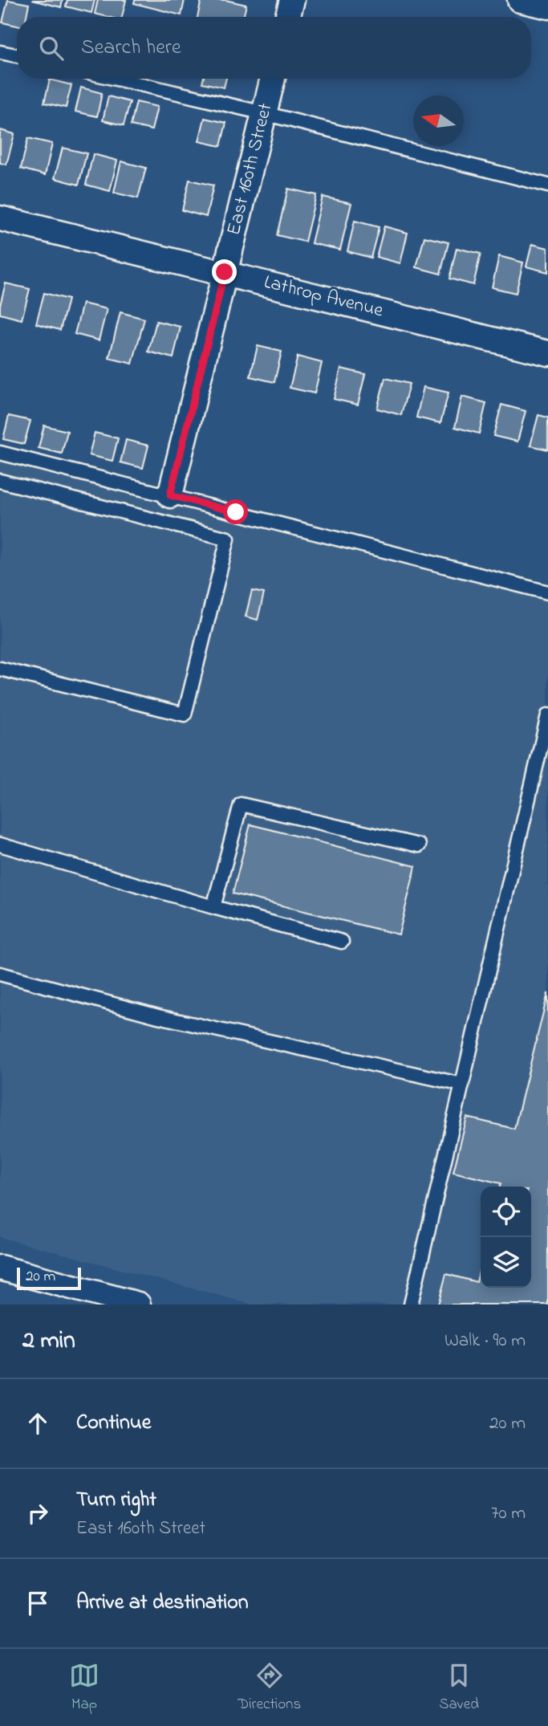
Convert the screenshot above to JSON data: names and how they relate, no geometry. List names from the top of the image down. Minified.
{"streets":{"street":["East 160th Street","Lathrop Avenue"]},"crossings":[["East 160th Street","Lathrop Avenue"]],"scale_bar":"20 m","north":"left","page":{"search":"Search here","scale":"20 m","heading":["2 min","Walk · 90 m"],"list":[["Continue","20 m"],["Turn right","East 160th Street","70 m"],"Arrive at destination"],"nav":["Map","Directions","Saved"]}}
